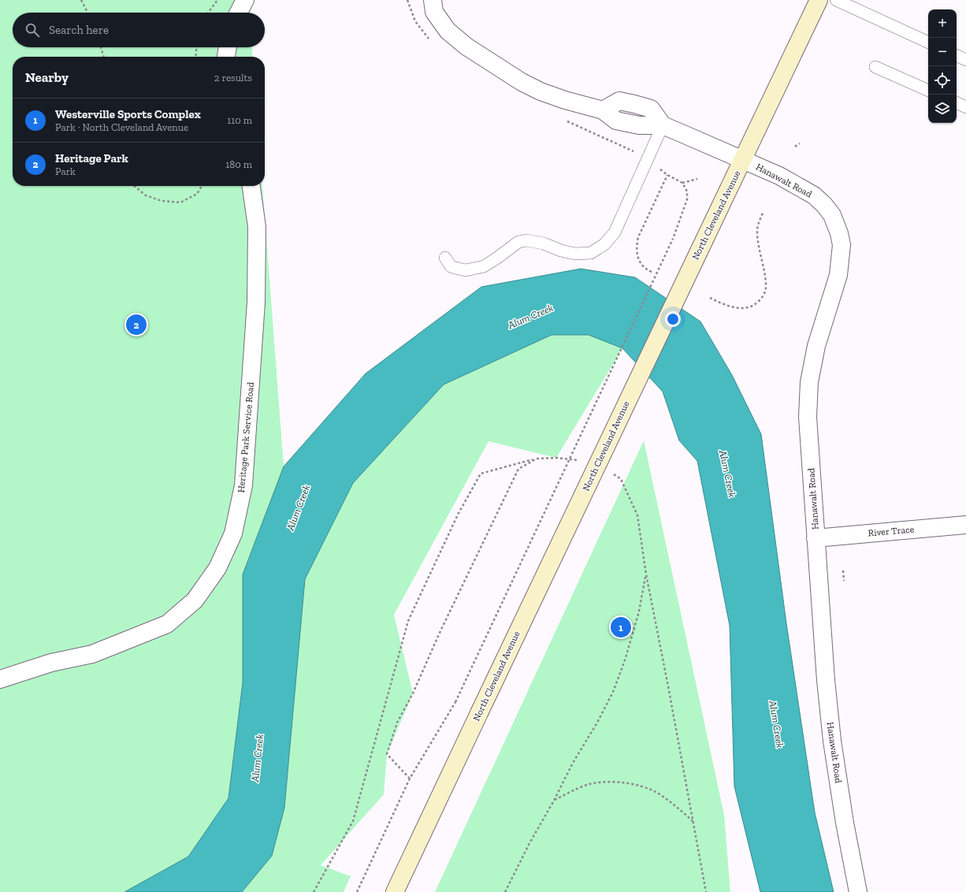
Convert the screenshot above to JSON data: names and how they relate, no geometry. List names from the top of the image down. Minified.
{"streets":{"main road":["North Cleveland Avenue"],"street":["Hanawalt Road","Heritage Park Service Road","River Trace"]},"crossings":[["Hanawalt Road","North Cleveland Avenue"],["Hanawalt Road","River Trace"]],"water":["Alum Creek"],"page":{"map_buttons":["+","−"],"search":"Search here","heading":["Nearby","2 results"],"list":[{"mark":"1","name":"Westerville Sports Complex","note":"Park · North Cleveland Avenue","value":"110 m"},{"mark":"2","name":"Heritage Park","note":"Park","value":"180 m"}],"pins":["2","1"]}}
